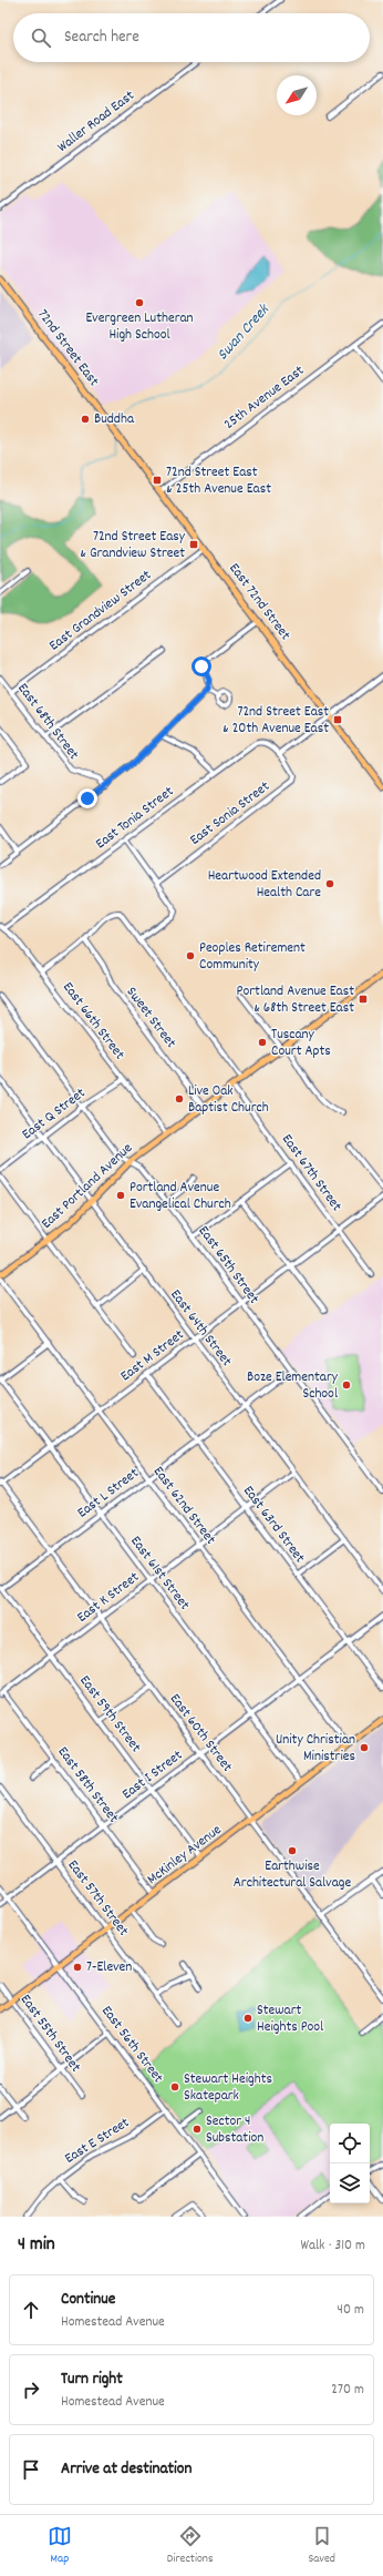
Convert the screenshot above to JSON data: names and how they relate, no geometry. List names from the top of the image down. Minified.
{"streets":{"main road":["72nd Street East","East 72nd Street","East Portland Avenue","McKinley Avenue"],"street":["Waller Road East","25th Avenue East","East Grandview Street","East 68th Street","East Sonia Street","East Tonia Street","Sweet Street","East 66th Street","East Q Street","East 67th Street","East 65th Street","East 64th Street","East M Street","East L Street","East 62nd Street","East 63rd Street","East 61st Street","East K Street","East 59th Street","East 60th Street","East I Street","East 58th Street","East 57th Street","East 55th Street","East 56th Street","East E Street"]},"crossings":[["72nd Street East","East 72nd Street"],["25th Avenue East","East 72nd Street"],["East 72nd Street","East Grandview Street"],["East Grandview Street","East 68th Street"],["East Sonia Street","East Tonia Street"],["East Tonia Street","East 66th Street"],["Sweet Street","East Portland Avenue"],["East 66th Street","East Q Street"],["East 66th Street","East Portland Avenue"],["East Q Street","East 65th Street"],["East Q Street","East 64th Street"],["East 67th Street","East Portland Avenue"],["East 67th Street","East M Street"],["East Portland Avenue","East 65th Street"],["East Portland Avenue","East 64th Street"],["East Portland Avenue","East 62nd Street"],["East 65th Street","East M Street"],["East 65th Street","East L Street"],["East 64th Street","East M Street"],["East 64th Street","East L Street"],["East 64th Street","East K Street"],["East M Street","East 62nd Street"],["East M Street","East 63rd Street"],["East M Street","East 61st Street"],["East M Street","East 60th Street"],["East L Street","East 62nd Street"],["East L Street","East 63rd Street"],["East L Street","East 61st Street"],["East L Street","East 59th Street"],["East L Street","East 60th Street"],["East 62nd Street","East K Street"],["East 62nd Street","East I Street"],["East 62nd Street","McKinley Avenue"],["East 63rd Street","East K Street"],["East 63rd Street","East I Street"],["East 61st Street","East K Street"],["East 61st Street","East I Street"],["East 61st Street","McKinley Avenue"],["East K Street","East 59th Street"],["East K Street","East 60th Street"],["East K Street","East 58th Street"],["East 59th Street","East I Street"],["East 59th Street","McKinley Avenue"],["East 60th Street","East I Street"],["East 60th Street","McKinley Avenue"],["East I Street","East 58th Street"],["East I Street","East 57th Street"],["East I Street","East 56th Street"],["East 58th Street","McKinley Avenue"],["McKinley Avenue","East 57th Street"],["McKinley Avenue","East 55th Street"],["McKinley Avenue","East 56th Street"],["East 56th Street","East E Street"]],"water":["Swan Creek"],"places":{"other":["Evergreen Lutheran High School","Buddha","Heartwood Extended Health Care","Peoples Retirement Community","Tuscany Court Apts","Live Oak Baptist Church","Portland Avenue Evangelical Church","Boze Elementary School","Unity Christian Ministries","Earthwise Architectural Salvage","7-Eleven","Stewart Heights Pool","Stewart Heights Skatepark","Sector 4 Substation"],"transit":["72nd Street East & 25th Avenue East","72nd Street Easy & Grandview Street","72nd Street East & 20th Avenue East","Portland Avenue East & 68th Street East"]},"north":"bottom left","page":{"search":"Search here","heading":["4 min","Walk · 310 m"],"list":[["Continue","Homestead Avenue","40 m"],["Turn right","Homestead Avenue","270 m"],"Arrive at destination"],"nav":["Map","Directions","Saved"]}}
